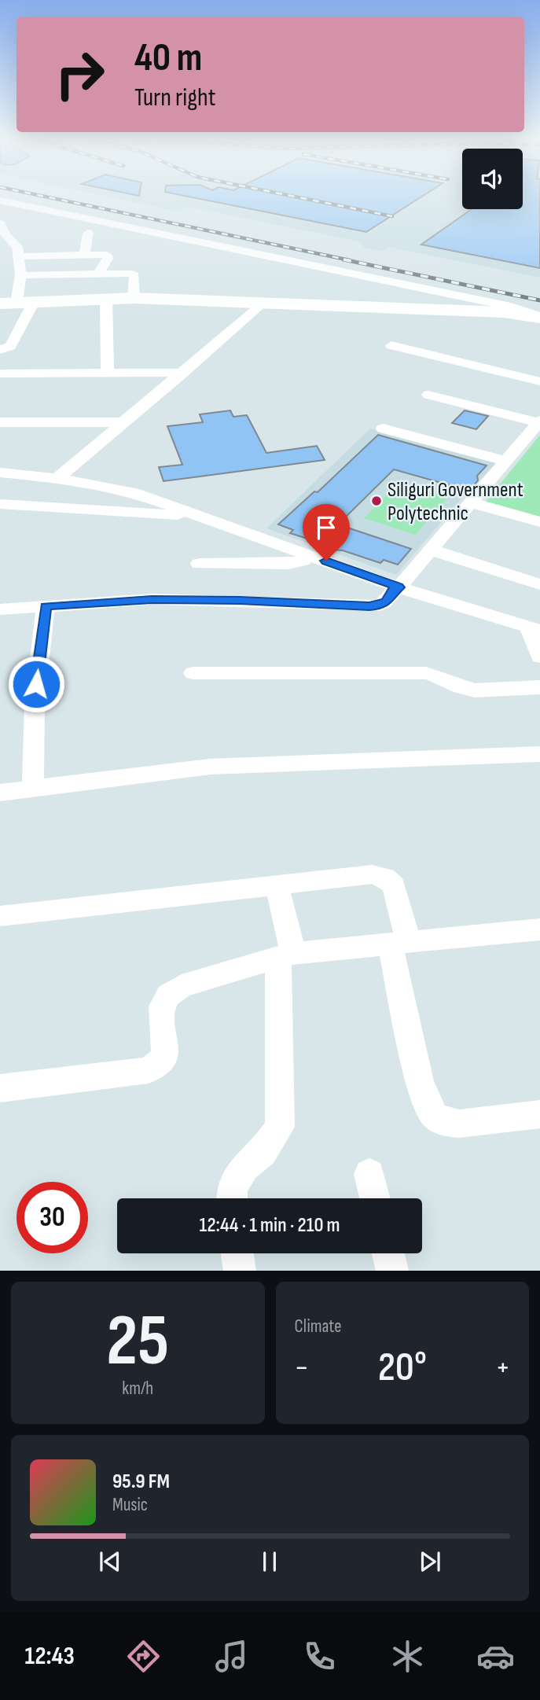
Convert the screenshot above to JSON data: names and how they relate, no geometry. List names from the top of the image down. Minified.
{"places":["Siliguri Government Polytechnic"],"page":{"turn":["40 m","Turn right"],"limit":"30","trip":"12:44 · 1 min · 210 m","tile":[["25","km/h"],"Climate"],"heat":["−","20°","+"],"song":["95.9 FM","Music"],"tabs":"12:43"}}
